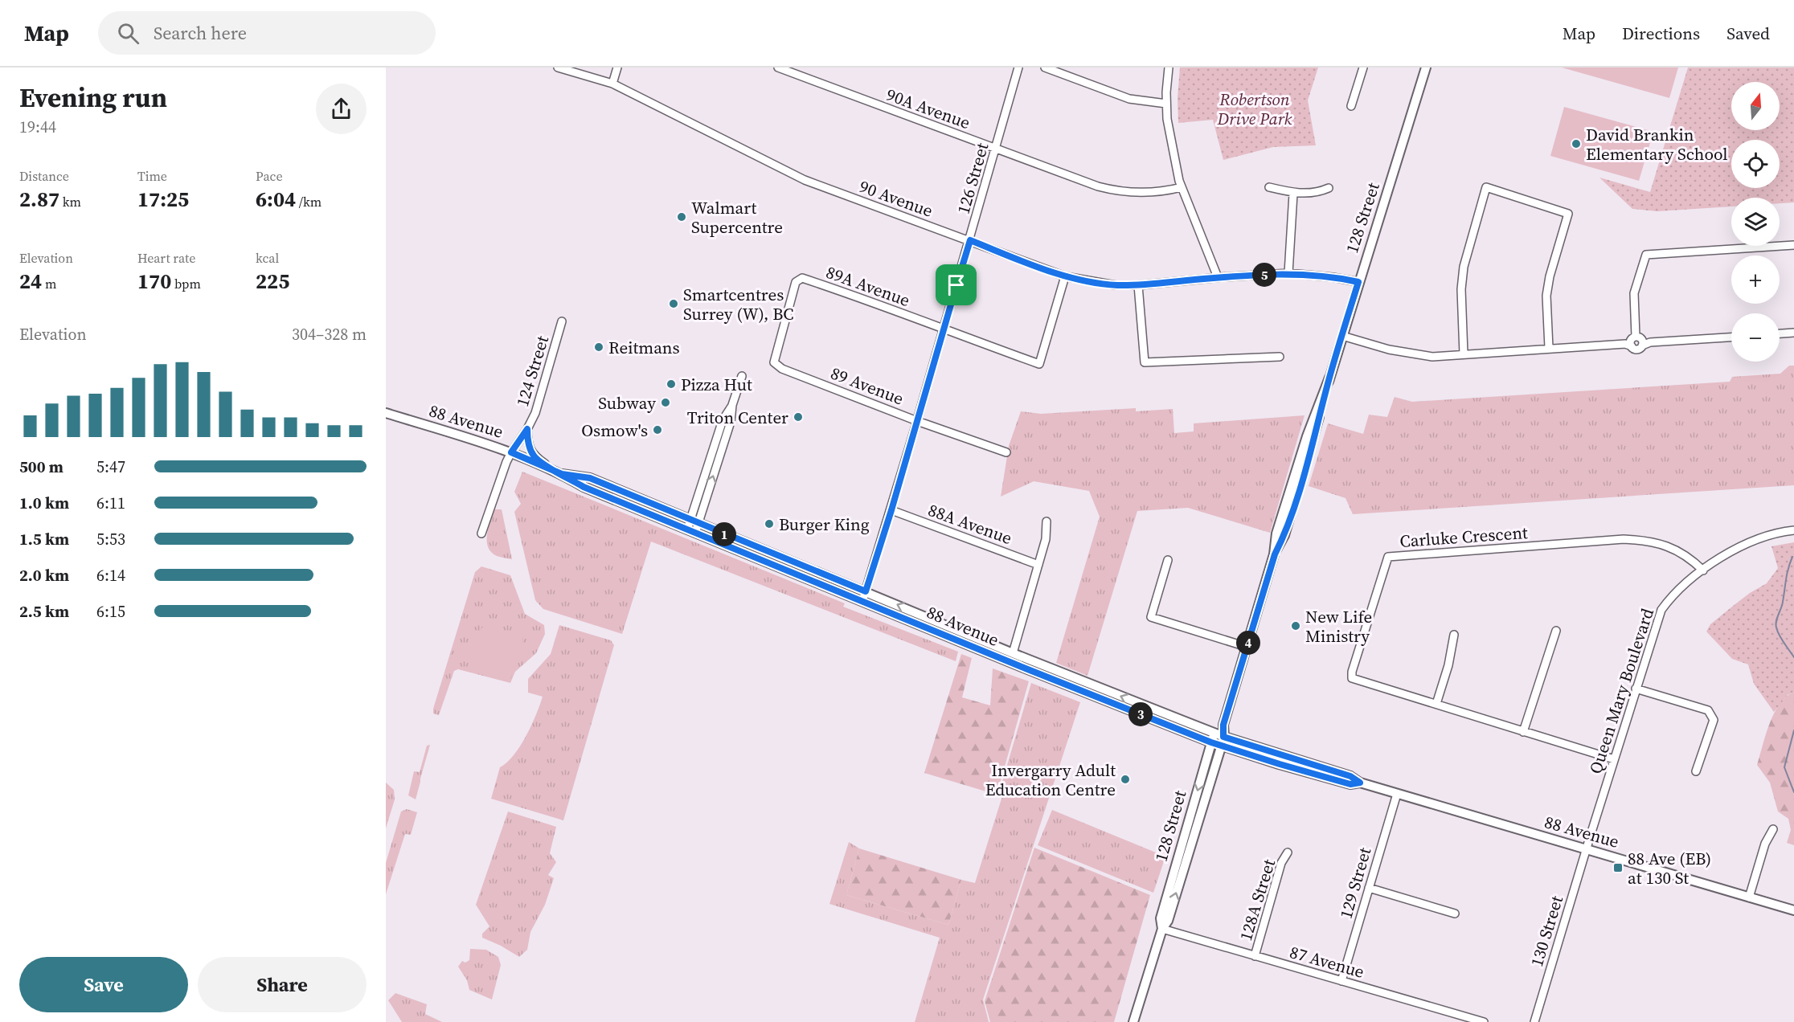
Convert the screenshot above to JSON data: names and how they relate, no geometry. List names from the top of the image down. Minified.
{"streets":{"main road":["128 Street","88 Avenue"],"street":["90A Avenue","126 Street","90 Avenue","89A Avenue","124 Street","89 Avenue","88A Avenue","Carluke Crescent","Queen Mary Boulevard","129 Street","128A Street","130 Street","87 Avenue"]},"crossings":[["90A Avenue","126 Street"],["126 Street","90 Avenue"],["126 Street","89A Avenue"],["126 Street","89 Avenue"],["126 Street","88 Avenue"],["126 Street","88A Avenue"],["90 Avenue","128 Street"],["90 Avenue","89A Avenue"],["128 Street","88 Avenue"],["128 Street","87 Avenue"],["89A Avenue","89 Avenue"],["124 Street","88 Avenue"],["88 Avenue","Queen Mary Boulevard"],["88 Avenue","129 Street"],["88 Avenue","130 Street"],["Carluke Crescent","Queen Mary Boulevard"],["Queen Mary Boulevard","130 Street"],["129 Street","87 Avenue"],["128A Street","87 Avenue"]],"parks":["Robertson Drive Park"],"places":{"other":["David Brankin Elementary School","Walmart Supercentre","Smartcentres Surrey (W), BC","Reitmans","Pizza Hut","Subway","Triton Center","Osmow's","Burger King","New Life Ministry","Invergarry Adult Education Centre"],"transit":["88 Ave (EB) at 130 St"]},"north":"top","page":{"header":"Map","search":"Search here","nav":["Map","Directions","Saved"],"heading":["Evening run","19:44"],"map_buttons":["+","−"],"stats":[["Distance","2.87 km"],["Time","17:25"],["Pace","6:04 /km"],["Elevation","24 m"],["Heart rate","170 bpm"],["kcal","225"]],"pins":["5","1","4","3"],"chart":["Elevation","304–328 m"],"list":[{"name":"500 m","note":"5:47"},{"name":"1.0 km","note":"6:11"},{"name":"1.5 km","note":"5:53"},{"name":"2.0 km","note":"6:14"},{"name":"2.5 km","note":"6:15"}],"buttons":["Save","Share"]}}
